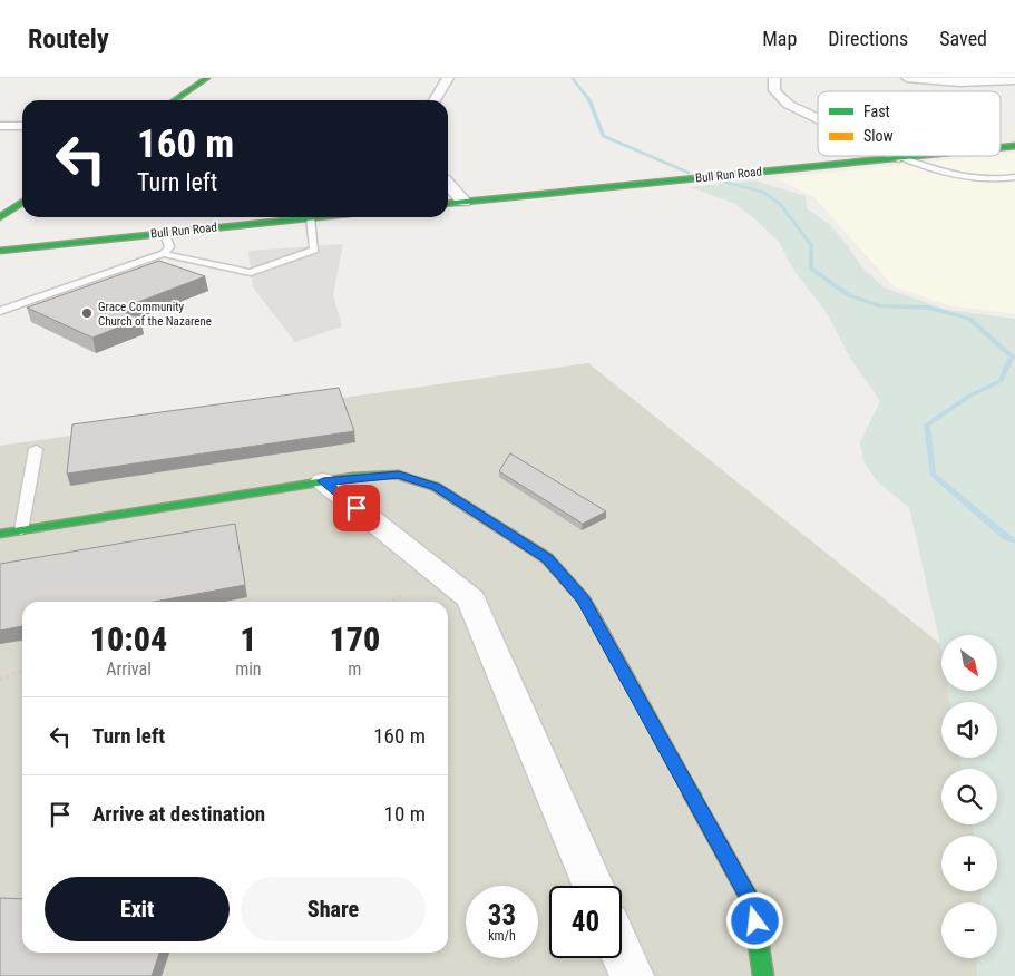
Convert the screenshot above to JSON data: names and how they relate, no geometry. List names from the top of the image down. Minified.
{"streets":{"street":["Bull Run Road"]},"places":["Grace Community Church of the Nazarene"],"legend":["Fast","Slow"],"north":"bottom right","page":{"header":"Routely","nav":["Map","Directions","Saved"],"turn":["160 m","Turn left"],"eta":["10:04","Arrival","1","min","170","m"],"map_buttons":["+","−"],"list":[{"name":"Turn left","value":"160 m"},{"name":"Arrive at destination","value":"10 m"}],"buttons":["Exit","Share"],"speed":"33 km/h","limit":"40"}}
